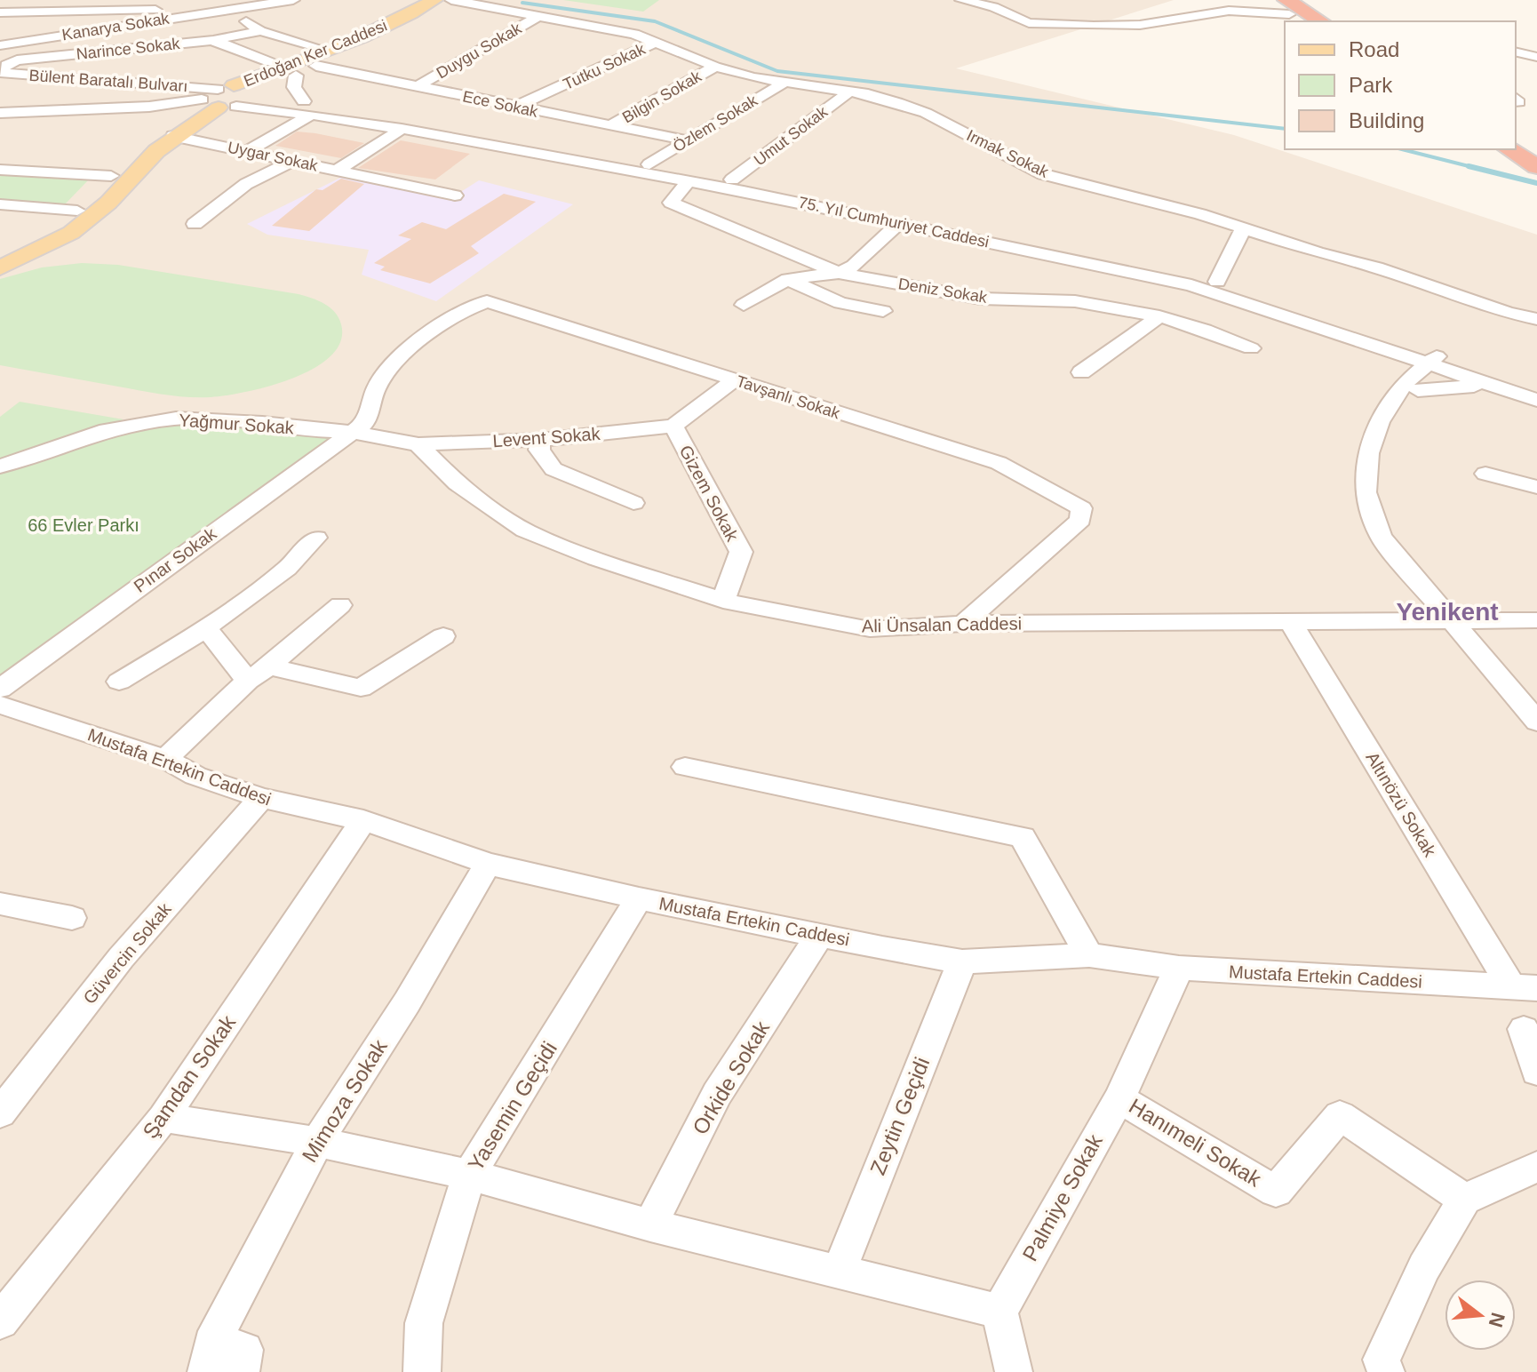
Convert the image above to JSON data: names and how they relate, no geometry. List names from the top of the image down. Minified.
{"streets":{"main road":["Erdoğan Ker Caddesi"],"street":["Kanarya Sokak","Narince Sokak","Duygu Sokak","Tutku Sokak","Bülent Baratalı Bulvarı","Bilgin Sokak","Ece Sokak","Özlem Sokak","Umut Sokak","Irmak Sokak","Uygar Sokak","75. Yıl Cumhuriyet Caddesi","Deniz Sokak","Tavşanlı Sokak","Yağmur Sokak","Levent Sokak","Gizem Sokak","Pınar Sokak","Ali Ünsalan Caddesi","Mustafa Ertekin Caddesi","Altınözü Sokak","Güvercin Sokak","Şamdan Sokak","Orkide Sokak","Mimoza Sokak","Yasemin Geçidi","Zeytin Geçidi","Hanımeli Sokak","Palmiye Sokak"]},"crossings":[["Narince Sokak","Bülent Baratalı Bulvarı"],["Duygu Sokak","Ece Sokak"],["Duygu Sokak","Irmak Sokak"],["Erdoğan Ker Caddesi","Bülent Baratalı Bulvarı"],["Erdoğan Ker Caddesi","Ece Sokak"],["Erdoğan Ker Caddesi","75. Yıl Cumhuriyet Caddesi"],["Tutku Sokak","Ece Sokak"],["Tutku Sokak","Irmak Sokak"],["Bülent Baratalı Bulvarı","75. Yıl Cumhuriyet Caddesi"],["Bilgin Sokak","Ece Sokak"],["Bilgin Sokak","Irmak Sokak"],["Ece Sokak","Özlem Sokak"],["Özlem Sokak","Irmak Sokak"],["Özlem Sokak","75. Yıl Cumhuriyet Caddesi"],["Umut Sokak","Irmak Sokak"],["Umut Sokak","75. Yıl Cumhuriyet Caddesi"],["Uygar Sokak","75. Yıl Cumhuriyet Caddesi"],["75. Yıl Cumhuriyet Caddesi","Deniz Sokak"],["Tavşanlı Sokak","Pınar Sokak"],["Tavşanlı Sokak","Ali Ünsalan Caddesi"],["Yağmur Sokak","Pınar Sokak"],["Levent Sokak","Gizem Sokak"],["Levent Sokak","Ali Ünsalan Caddesi"],["Gizem Sokak","Ali Ünsalan Caddesi"],["Ali Ünsalan Caddesi","Altınözü Sokak"],["Mustafa Ertekin Caddesi","Altınözü Sokak"],["Mustafa Ertekin Caddesi","Güvercin Sokak"],["Mustafa Ertekin Caddesi","Şamdan Sokak"],["Mustafa Ertekin Caddesi","Orkide Sokak"],["Mustafa Ertekin Caddesi","Mimoza Sokak"],["Mustafa Ertekin Caddesi","Yasemin Geçidi"],["Mustafa Ertekin Caddesi","Zeytin Geçidi"],["Mustafa Ertekin Caddesi","Palmiye Sokak"],["Hanımeli Sokak","Palmiye Sokak"]],"districts":["Yenikent"],"parks":["66 Evler Parkı"],"legend":["Road","Park","Building"],"north":"right"}
